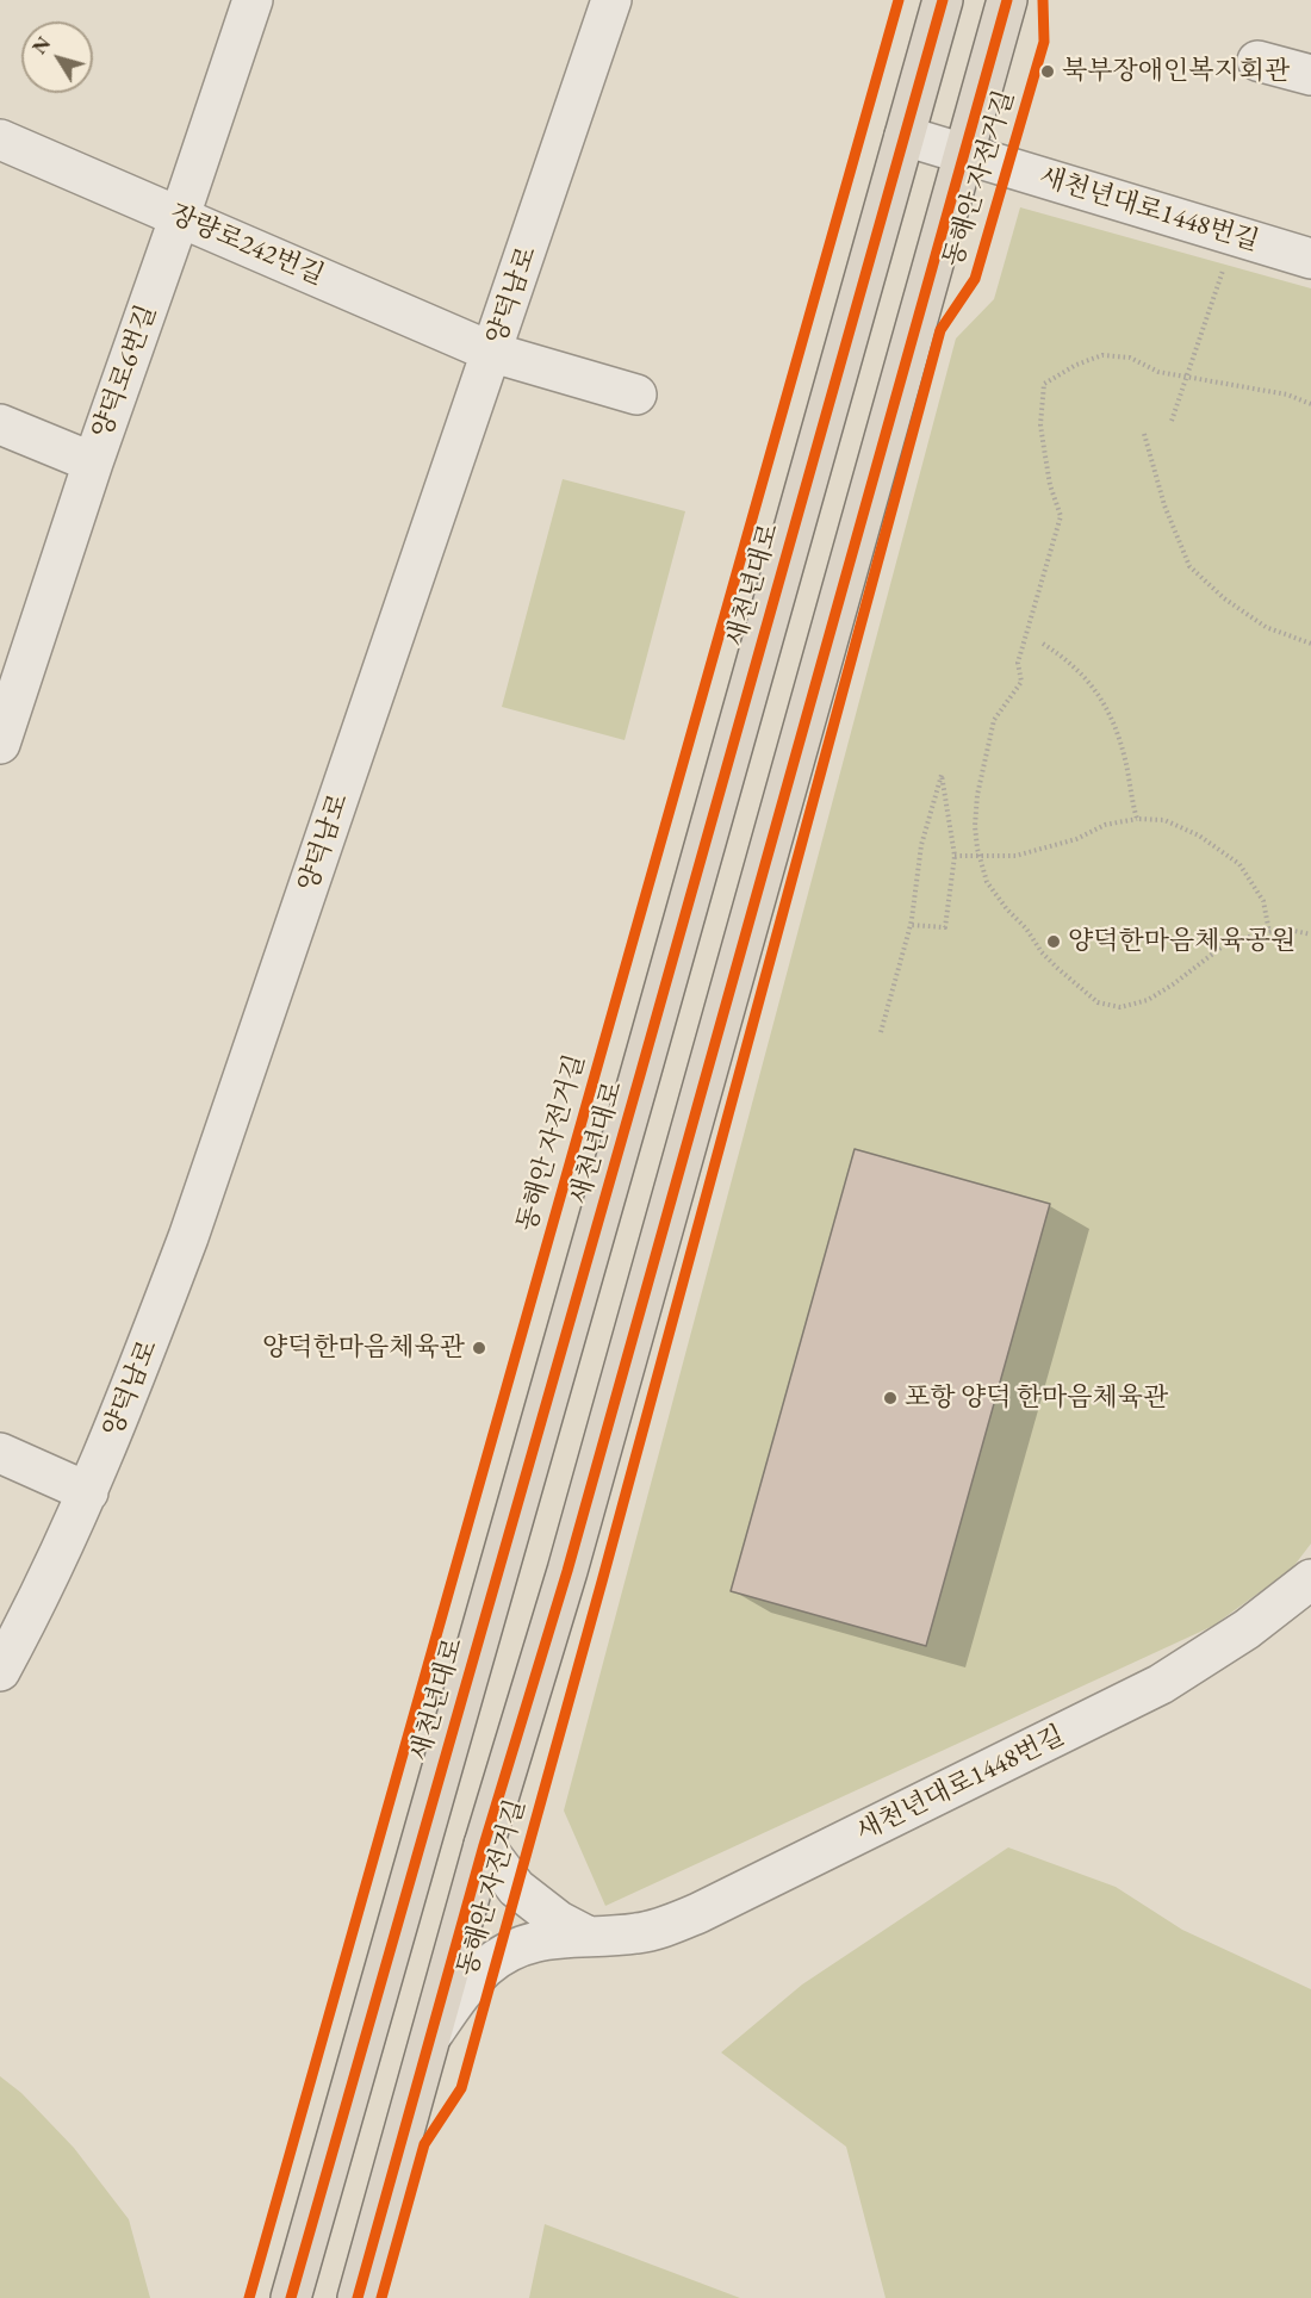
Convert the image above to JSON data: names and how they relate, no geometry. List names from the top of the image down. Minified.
{"streets":{"main road":["새천년대로"],"street":["새천년대로1448번길","장량로242번길","양덕남로","양덕로6번길"],"cycle path":["동해안 자전거길"]},"crossings":[["새천년대로1448번길","새천년대로"],["장량로242번길","양덕남로"],["장량로242번길","양덕로6번길"]],"places":["북부장애인복지회관","양덕한마음체육공원","양덕한마음체육관","포항 양덕 한마음체육관"],"north":"top left"}
